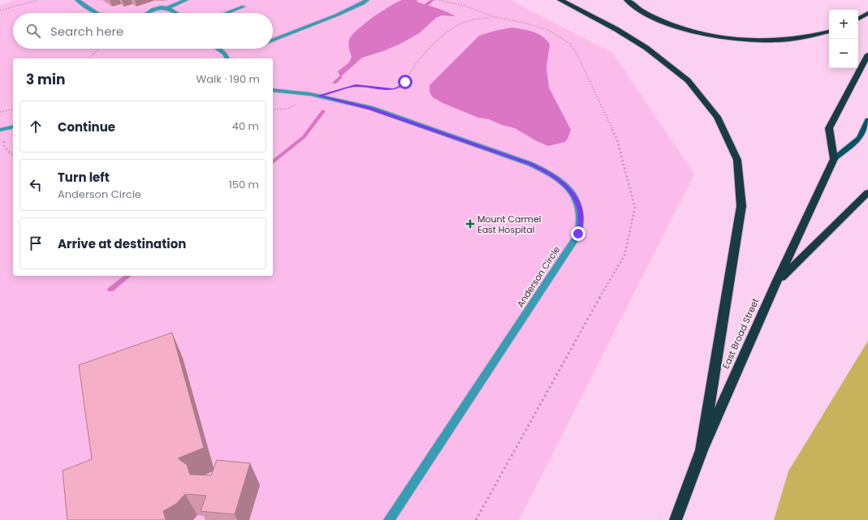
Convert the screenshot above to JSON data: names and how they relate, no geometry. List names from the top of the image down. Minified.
{"streets":{"highway":["East Broad Street"],"street":["Anderson Circle"]},"places":{"health":["Mount Carmel East Hospital"]},"page":{"map_buttons":["+","−"],"search":"Search here","heading":["3 min","Walk · 190 m"],"list":[["Continue","40 m"],["Turn left","Anderson Circle","150 m"],"Arrive at destination"]}}
